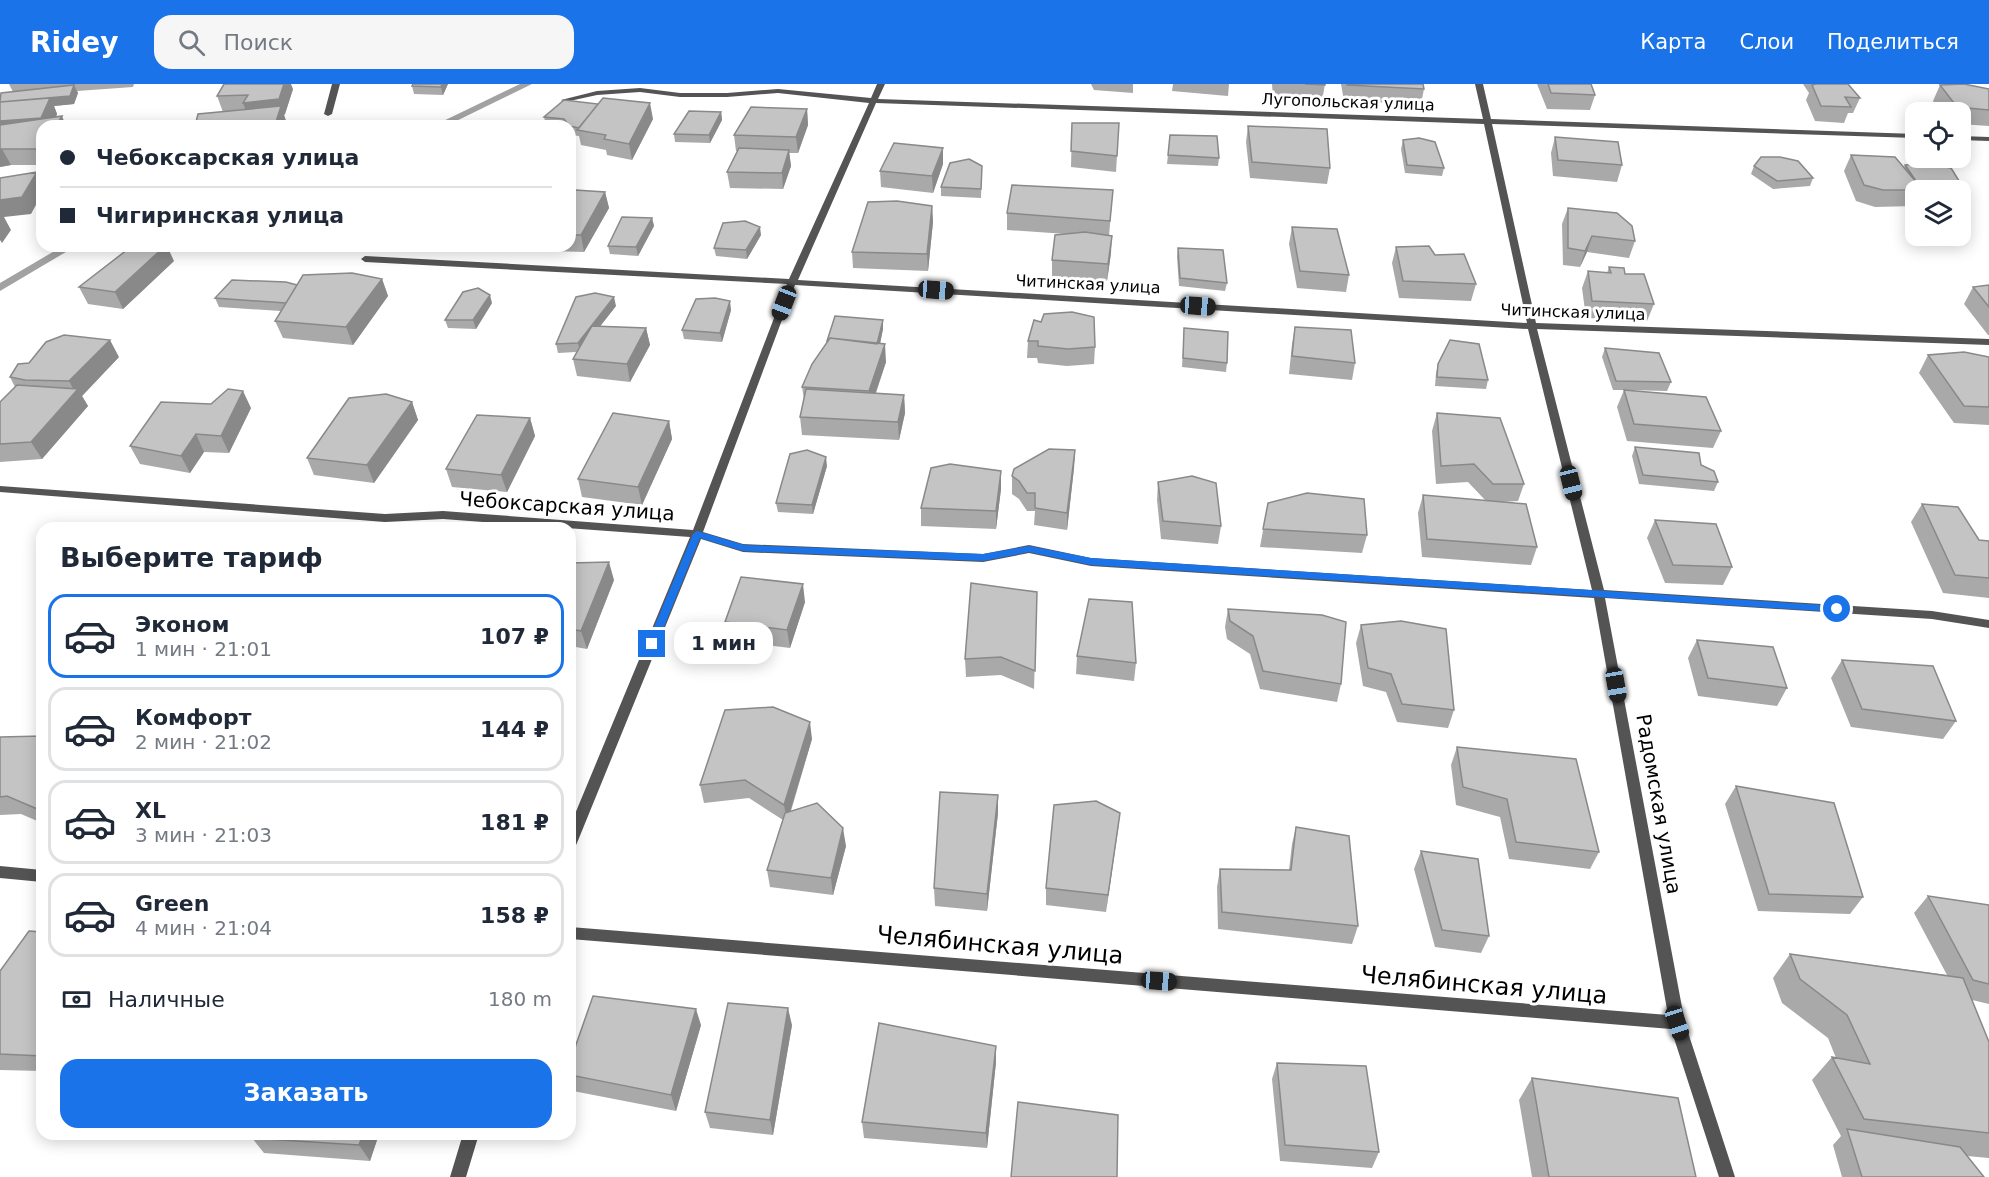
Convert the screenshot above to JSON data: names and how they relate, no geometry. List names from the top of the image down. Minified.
{"streets":{"street":["Лугопольская улица","Читинская улица","Чебоксарская улица","Радомская улица","Челябинская улица"]},"crossings":[["Лугопольская улица","Радомская улица"],["Читинская улица","Радомская улица"],["Чебоксарская улица","Радомская улица"],["Радомская улица","Челябинская улица"]],"page":{"header":"Ridey","search":"Поиск","nav":["Карта","Слои","Поделиться"],"banner":["Чебоксарская улица","Чигиринская улица"],"heading":"Выберите тариф","list":[{"name":"Эконом","note":"1 мин · 21:01","value":"107 ₽"},{"name":"Комфорт","note":"2 мин · 21:02","value":"144 ₽"},{"name":"XL","note":"3 мин · 21:03","value":"181 ₽"},{"name":"Green","note":"4 мин · 21:04","value":"158 ₽"}],"bubble":"1 мин","pay":["Наличные","180 m"],"buttons":"Заказать"}}
